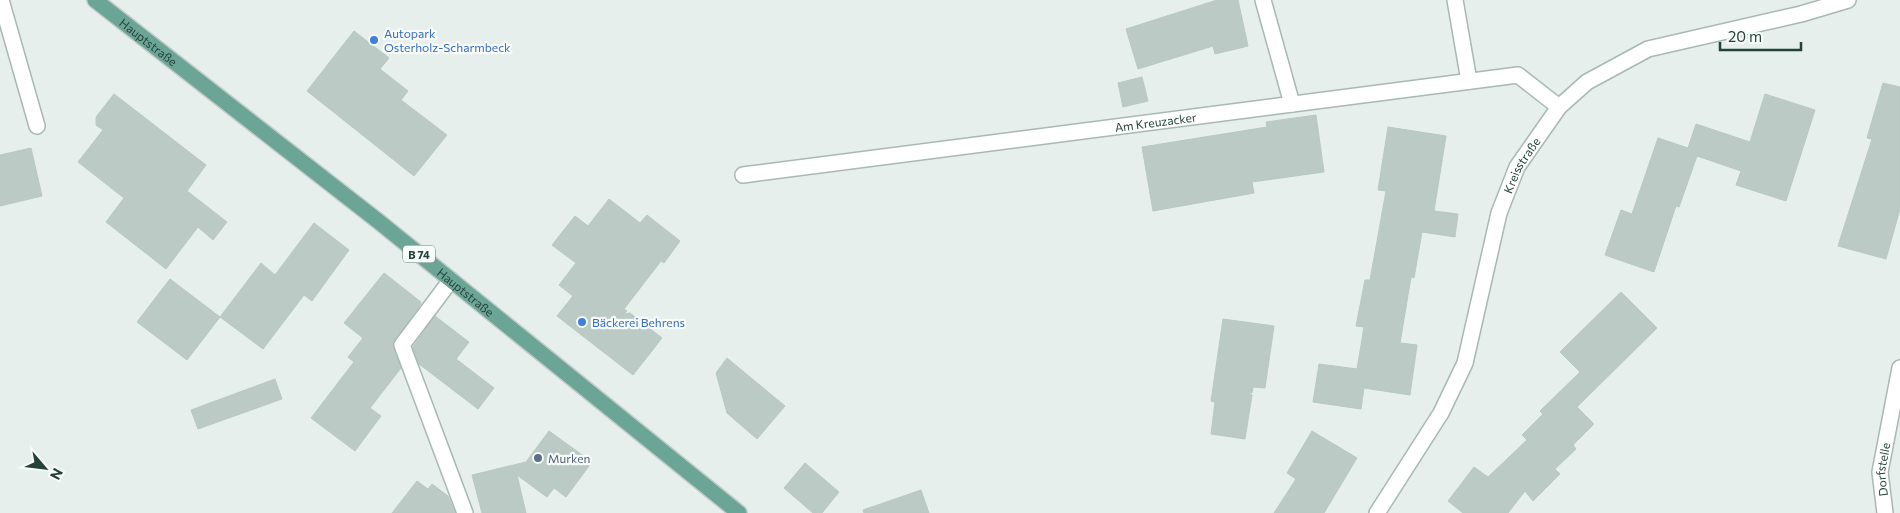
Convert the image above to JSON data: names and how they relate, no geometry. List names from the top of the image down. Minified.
{"streets":{"main road":["Hauptstraße","B 74"],"street":["Am Kreuzacker","Kreisstraße","Dorfstelle"]},"crossings":[["Am Kreuzacker","Kreisstraße"]],"places":["Autopark Osterholz-Scharmbeck","Bäckerei Behrens","Murken"],"scale_bar":"20 m","north":"bottom right"}
